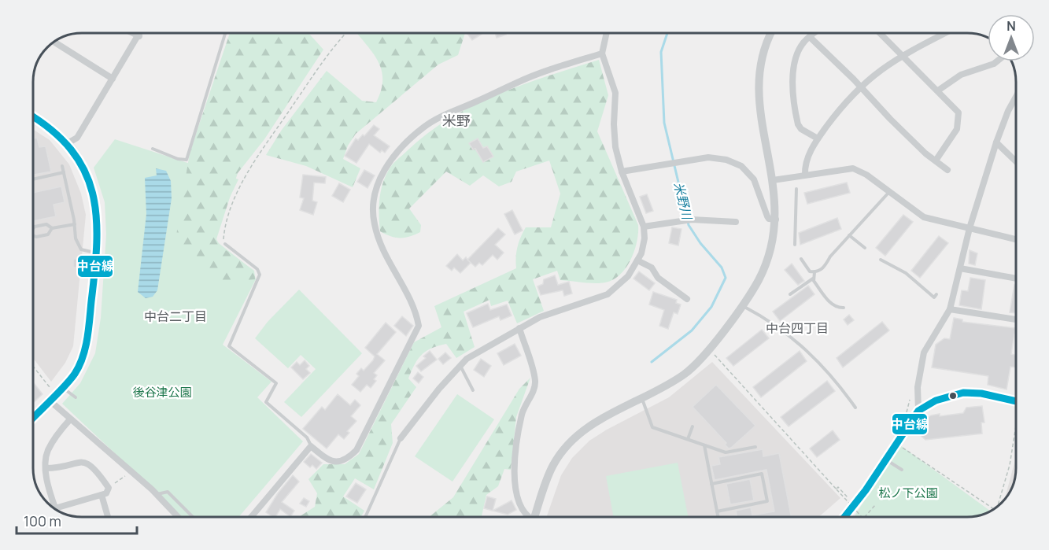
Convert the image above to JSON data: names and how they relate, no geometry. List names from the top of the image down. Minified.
{"districts":["米野","中台二丁目","中台四丁目"],"water":["米野川"],"parks":["後谷津公園","松ノ下公園"],"lines":["transit line 中台線"],"scale_bar":"100 m","north":"top"}
